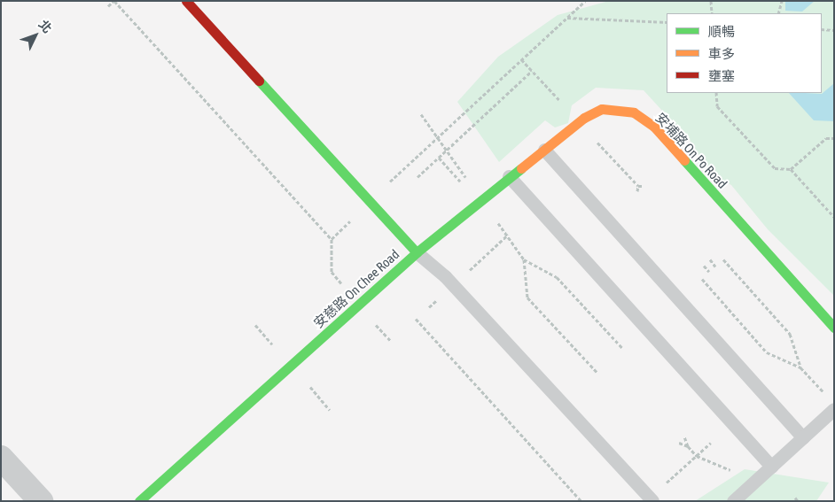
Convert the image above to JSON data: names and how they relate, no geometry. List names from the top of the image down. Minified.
{"streets":{"street":["安埔路 On Po Road","安慈路 On Chee Road"]},"crossings":[["安埔路 On Po Road","安慈路 On Chee Road"]],"legend":["順暢","車多","壅塞"],"north":"top right"}
